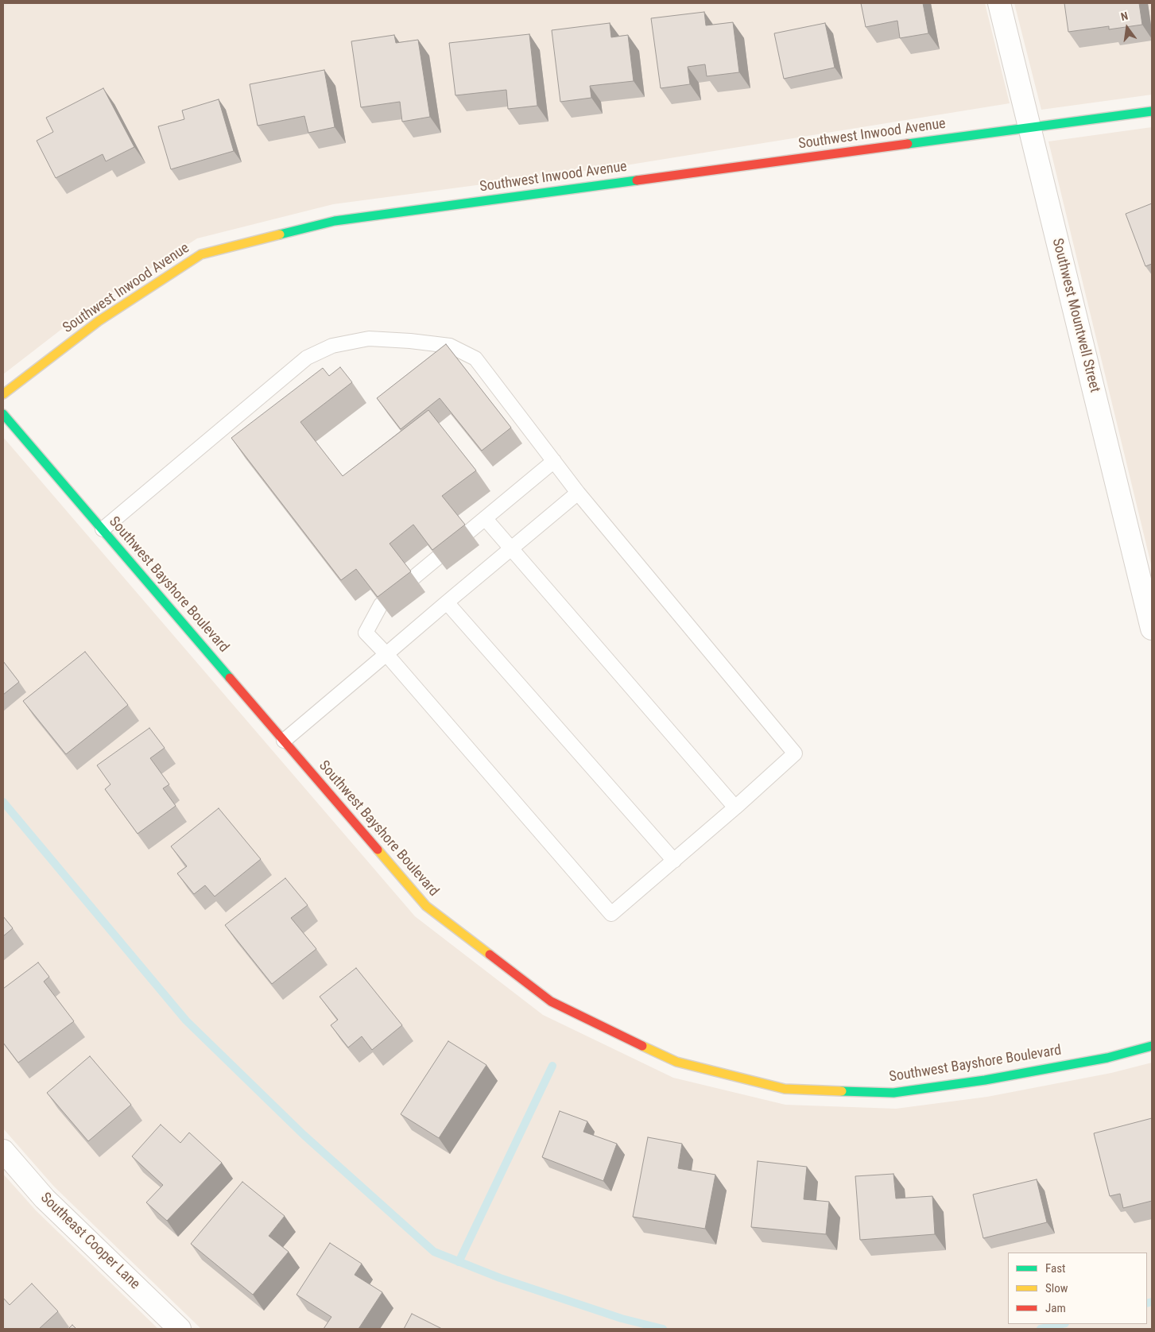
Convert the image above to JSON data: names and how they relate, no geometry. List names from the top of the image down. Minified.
{"streets":{"street":["Southwest Inwood Avenue","Southwest Mountwell Street","Southwest Bayshore Boulevard","Southeast Cooper Lane"]},"crossings":[["Southwest Inwood Avenue","Southwest Mountwell Street"]],"legend":["Fast","Slow","Jam"],"north":"top"}
